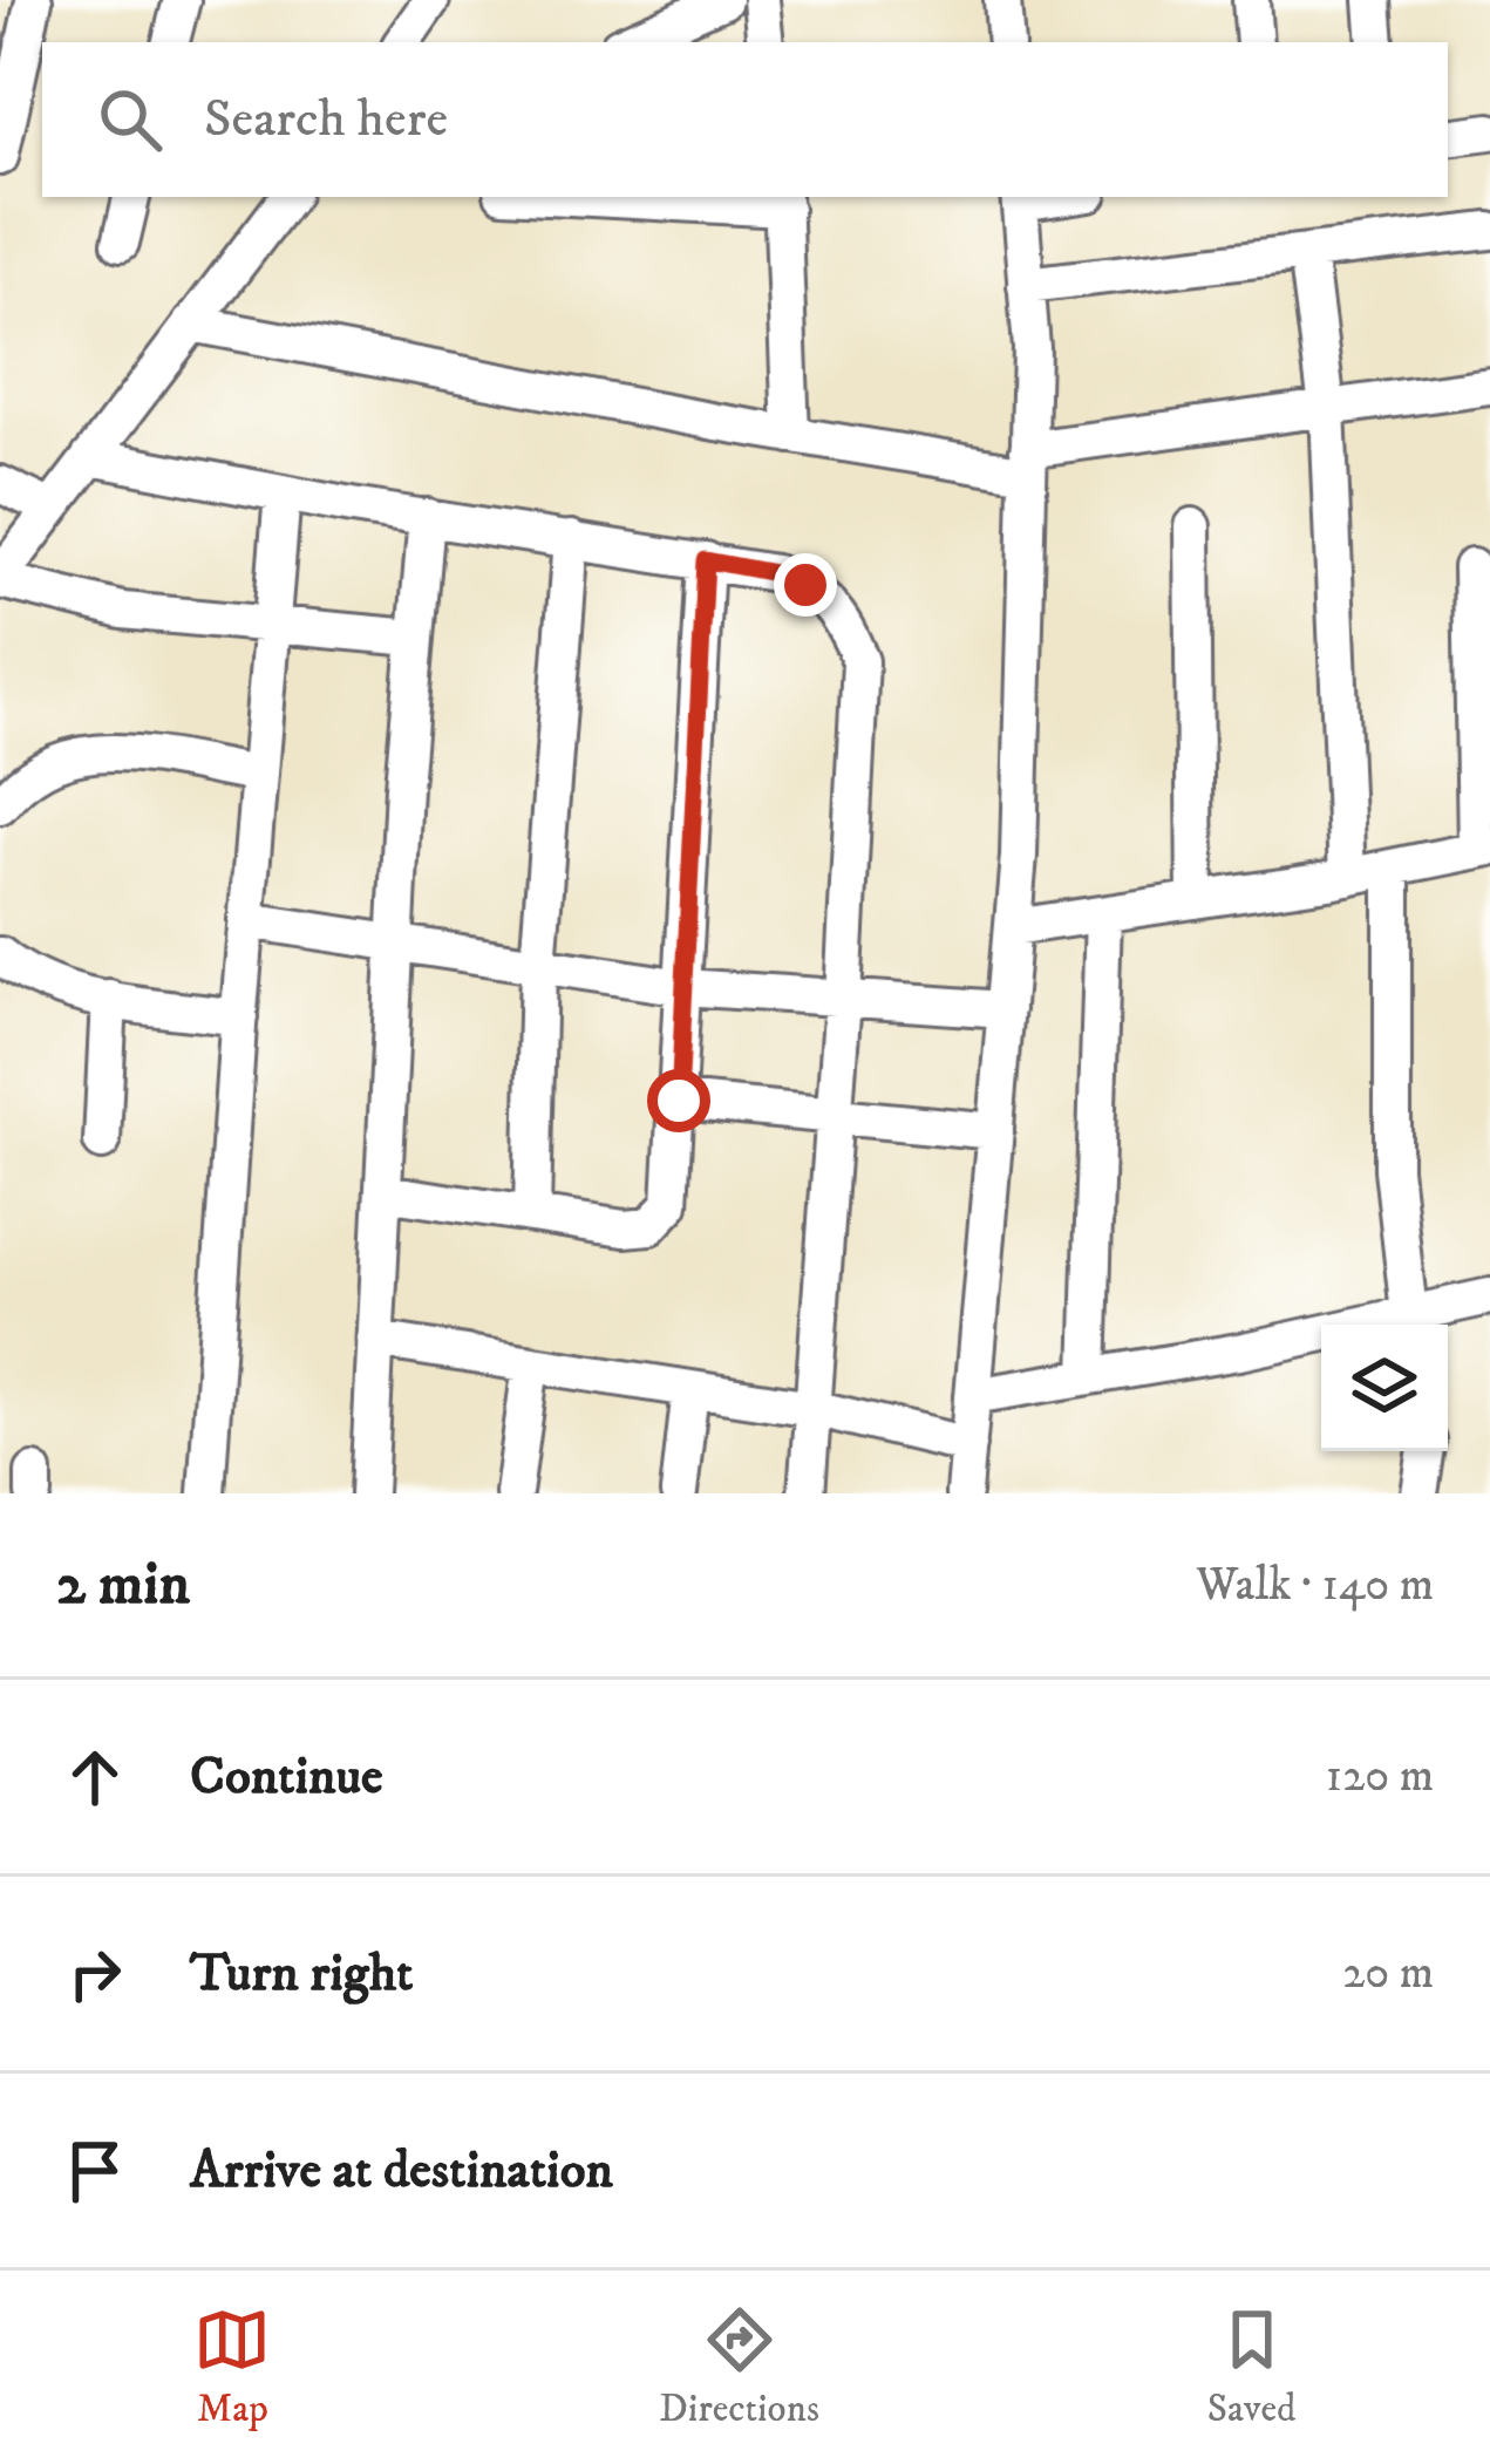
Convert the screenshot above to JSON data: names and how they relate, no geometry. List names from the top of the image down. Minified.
{"page":{"search":"Search here","heading":["2 min","Walk · 140 m"],"list":[["Continue","120 m"],["Turn right","20 m"],"Arrive at destination"],"nav":["Map","Directions","Saved"]}}
